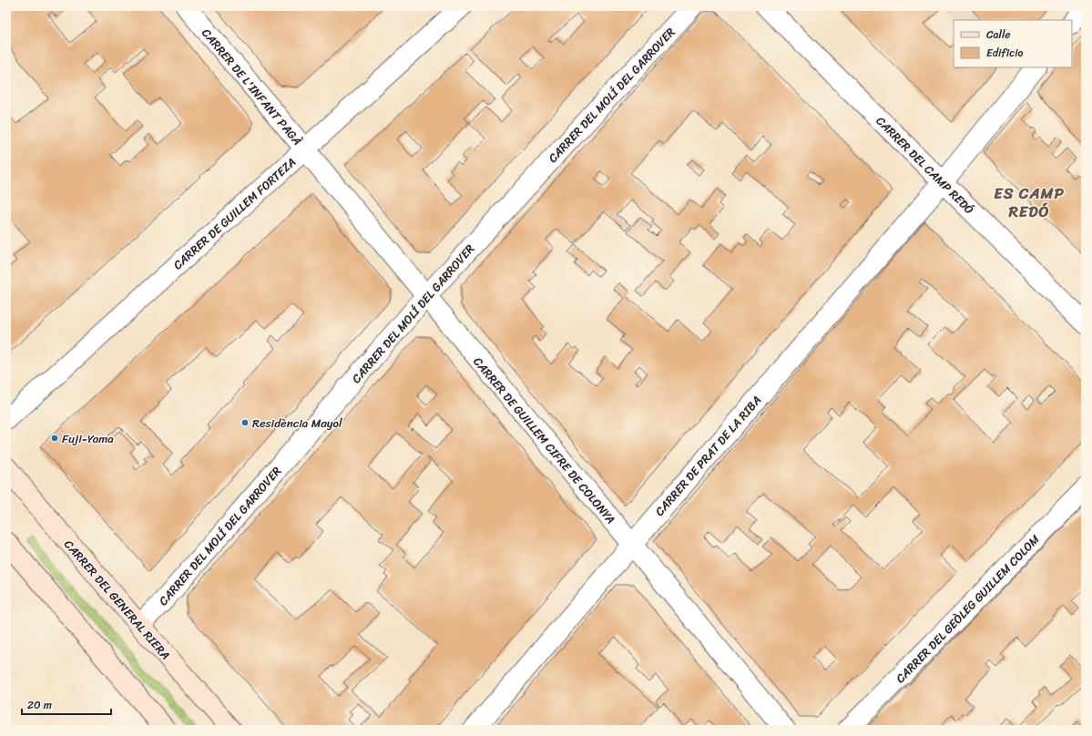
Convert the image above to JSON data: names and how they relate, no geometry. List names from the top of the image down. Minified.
{"streets":{"main road":["CARRER DEL GENERAL RIERA"],"street":["CARRER DE L'INFANT PAGÀ","CARRER DEL MOLÍ DEL GARROVER","CARRER DEL CAMP REDÓ","CARRER DE GUILLEM FORTEZA","CARRER DE GUILLEM CIFRE DE COLONYA","CARRER DE PRAT DE LA RIBA","CARRER DEL GEÒLEG GUILLEM COLOM"]},"crossings":[["CARRER DE L'INFANT PAGÀ","CARRER DE GUILLEM FORTEZA"],["CARRER DE L'INFANT PAGÀ","CARRER DE GUILLEM CIFRE DE COLONYA"],["CARRER DEL MOLÍ DEL GARROVER","CARRER DE GUILLEM CIFRE DE COLONYA"],["CARRER DEL MOLÍ DEL GARROVER","CARRER DEL GENERAL RIERA"],["CARRER DEL CAMP REDÓ","CARRER DE PRAT DE LA RIBA"],["CARRER DE GUILLEM FORTEZA","CARRER DE GUILLEM CIFRE DE COLONYA"],["CARRER DE GUILLEM CIFRE DE COLONYA","CARRER DE PRAT DE LA RIBA"]],"districts":["ES CAMP REDÓ"],"places":["Residència Mayol","Fuji-Yama"],"legend":["Calle","Edificio"],"scale_bar":"20 m"}
